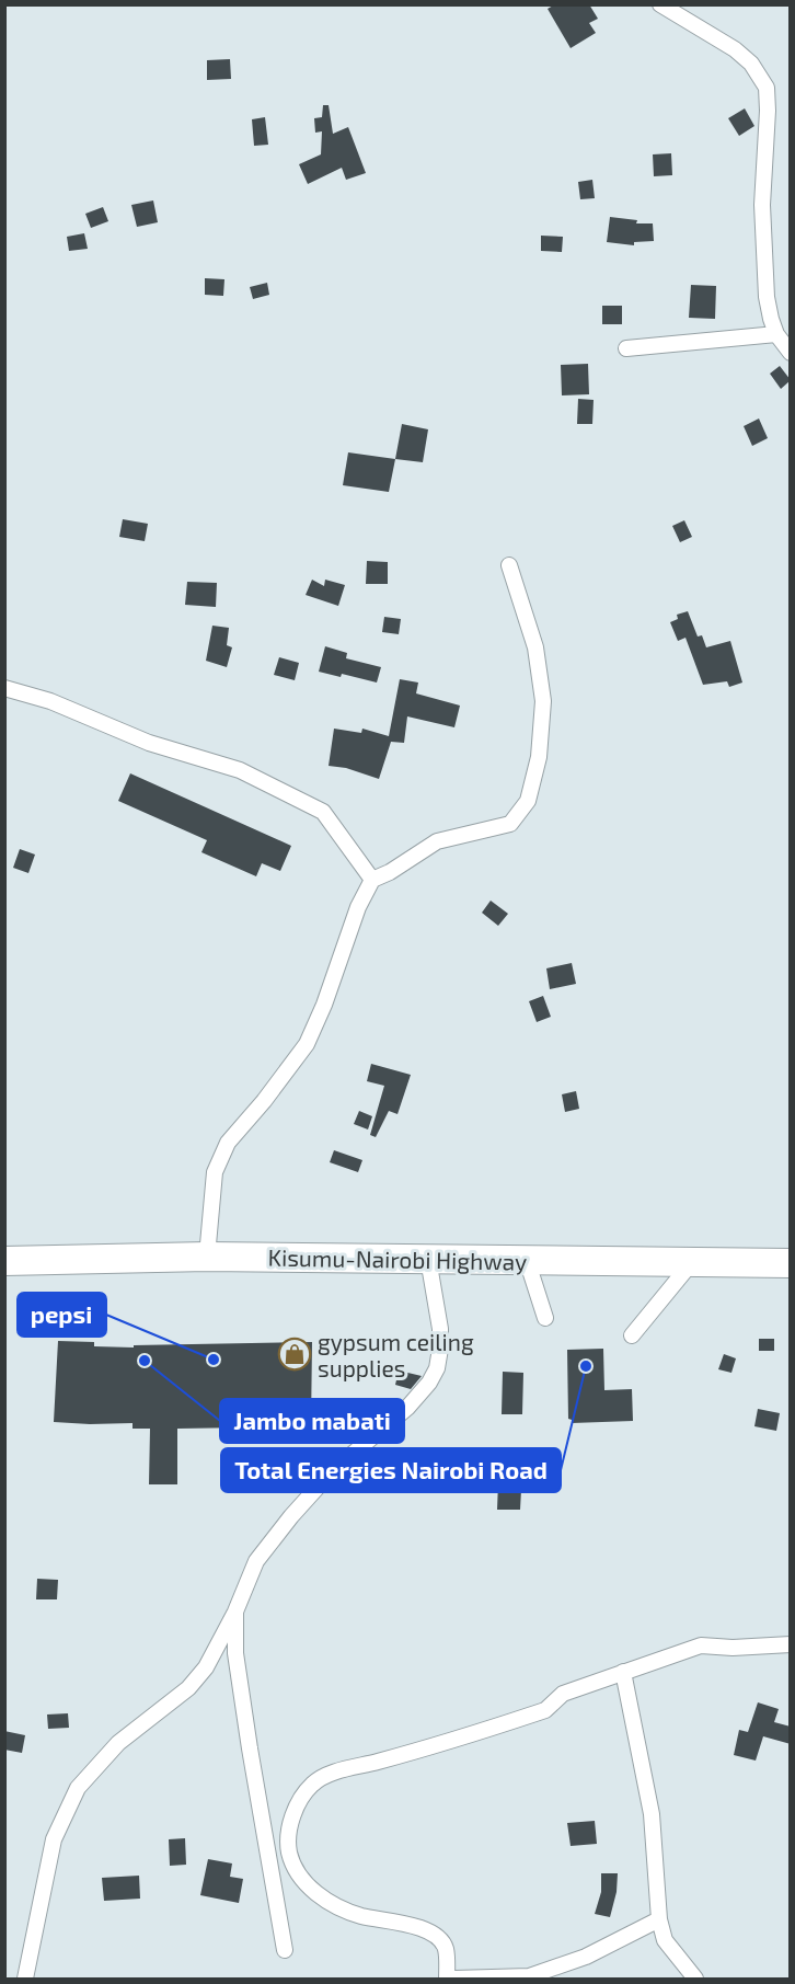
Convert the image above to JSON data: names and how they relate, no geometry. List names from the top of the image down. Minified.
{"streets":{"highway":["Kisumu-Nairobi Highway"]},"places":{"shop":["gypsum ceiling supplies"],"other":["pepsi","Jambo mabati","Total Energies Nairobi Road"]}}
